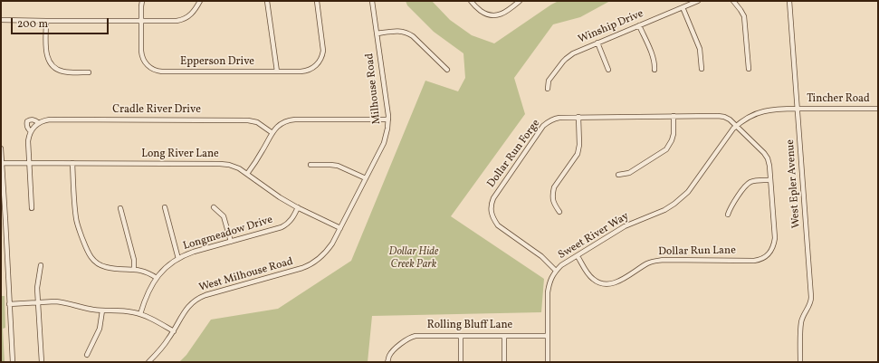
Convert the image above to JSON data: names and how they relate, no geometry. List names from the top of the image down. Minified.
{"streets":{"street":["Winship Drive","Epperson Drive","Milhouse Road","Tincher Road","Cradle River Drive","Dollar Run Forge","Long River Lane","West Epler Avenue","Longmeadow Drive","Sweet River Way","Dollar Run Lane","West Milhouse Road","Rolling Bluff Lane"]},"crossings":[["Milhouse Road","Long River Lane"],["Milhouse Road","West Milhouse Road"],["Tincher Road","West Epler Avenue"],["Tincher Road","Sweet River Way"],["Cradle River Drive","Long River Lane"],["Dollar Run Forge","Sweet River Way"],["Dollar Run Forge","Dollar Run Lane"],["Long River Lane","Longmeadow Drive"],["Long River Lane","West Milhouse Road"],["West Epler Avenue","Sweet River Way"],["Sweet River Way","Dollar Run Lane"],["Sweet River Way","Rolling Bluff Lane"]],"parks":["Dollar Hide Creek Park"],"scale_bar":"200 m"}
